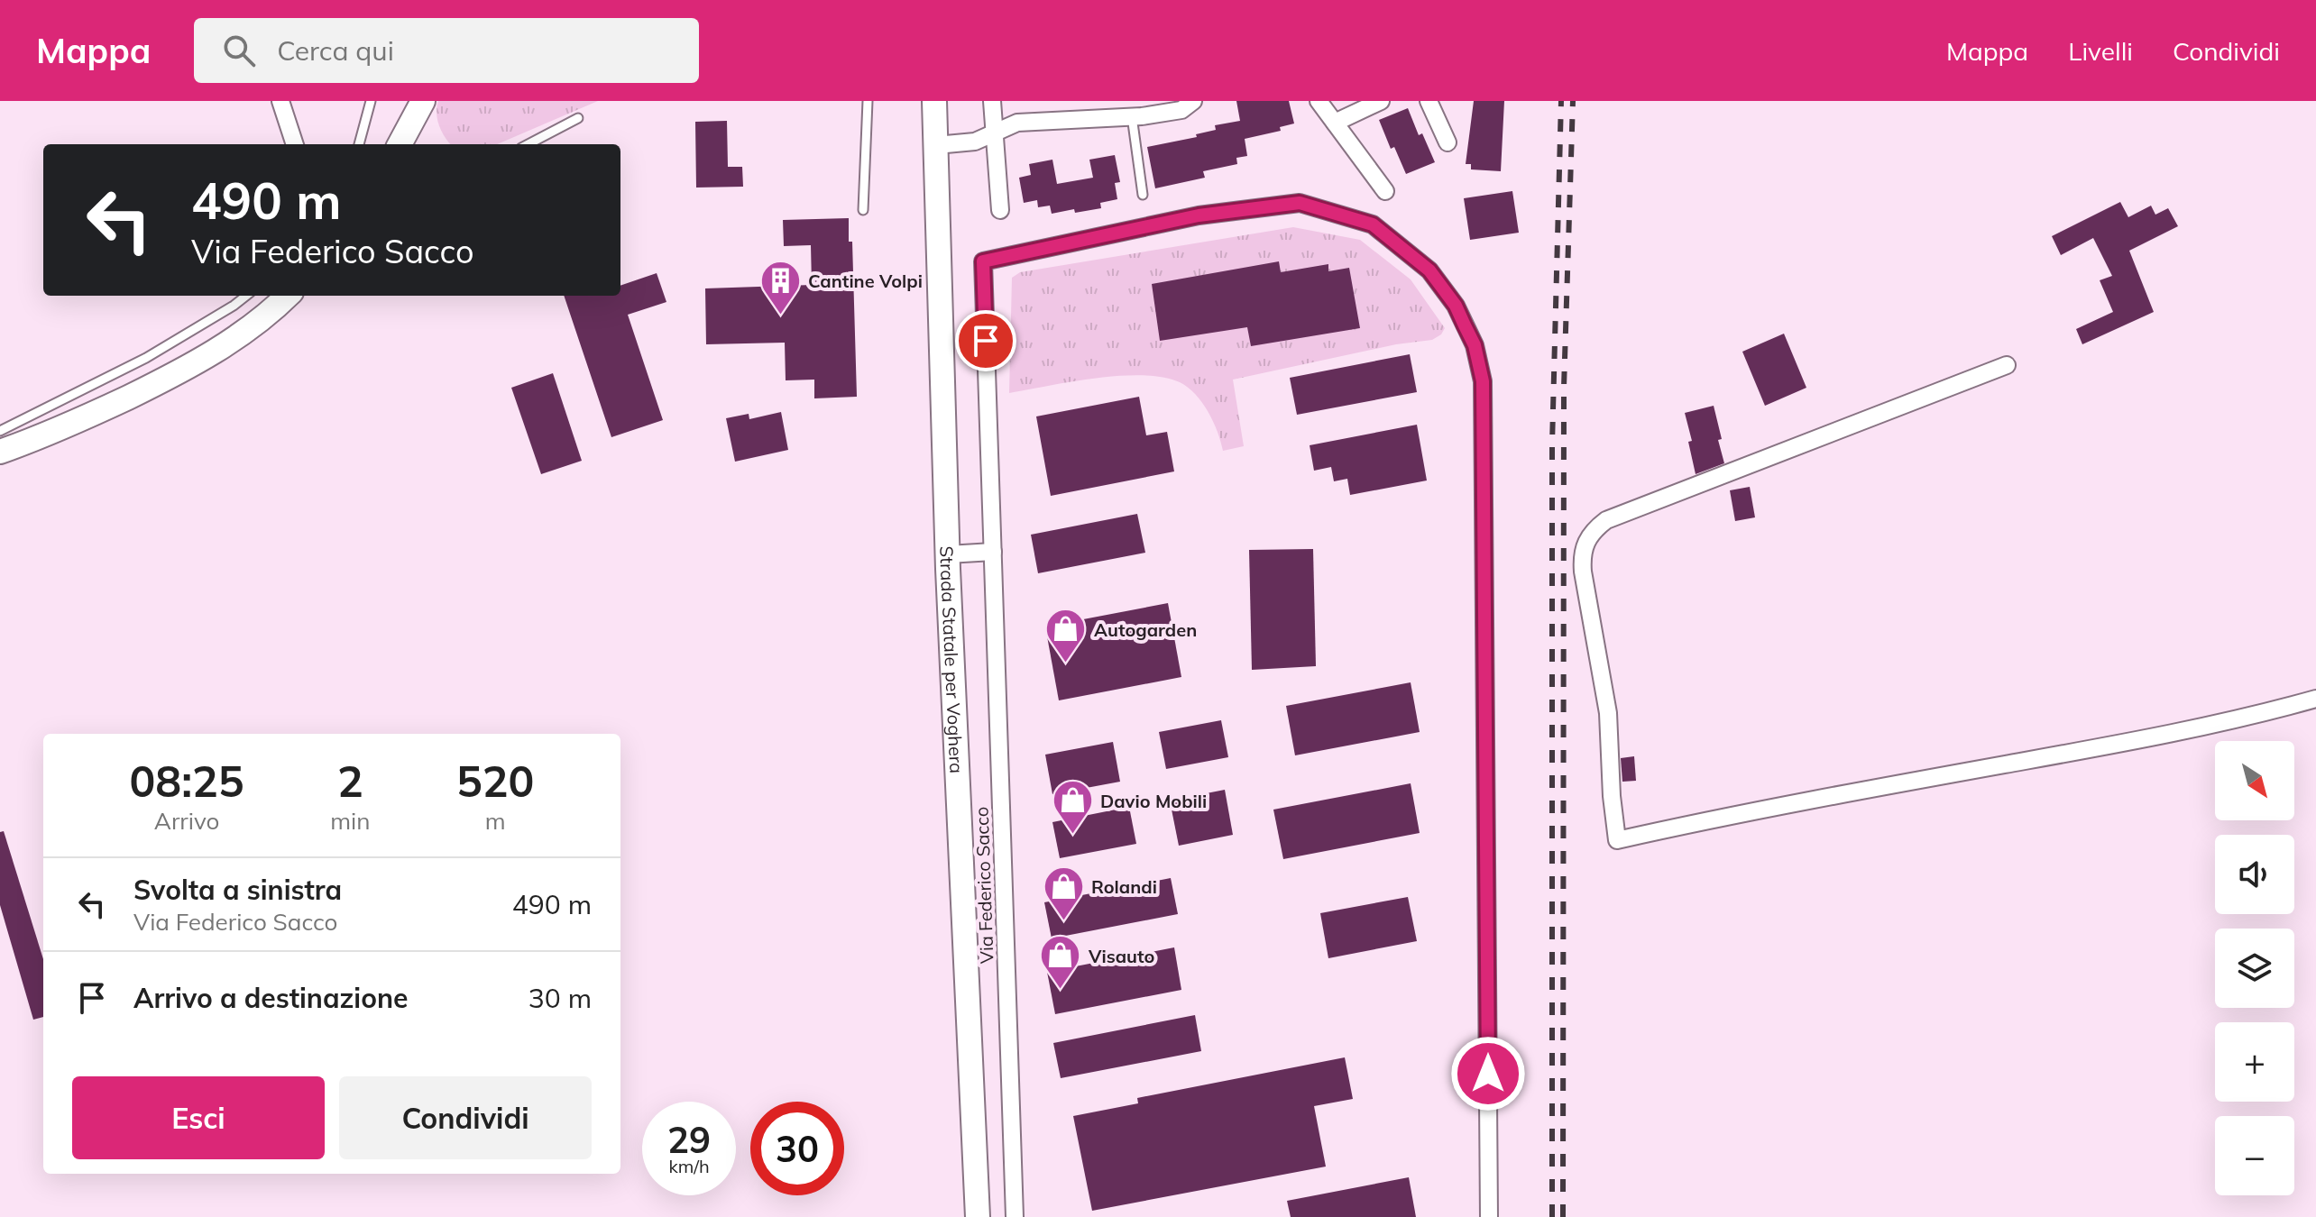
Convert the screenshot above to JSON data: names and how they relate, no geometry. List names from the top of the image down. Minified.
{"streets":{"main road":["Strada Statale per Voghera"],"street":["Via Federico Sacco"]},"places":{"building":["Cantine Volpi"],"shop":["Autogarden","Davio Mobili","Rolandi","Visauto"]},"north":"bottom right","page":{"header":"Mappa","search":"Cerca qui","nav":["Mappa","Livelli","Condividi"],"turn":["490 m","Via Federico Sacco"],"eta":["08:25","Arrivo","2","min","520","m"],"map_buttons":["+","−"],"list":[{"name":"Svolta a sinistra","note":"Via Federico Sacco","value":"490 m"},{"name":"Arrivo a destinazione","value":"30 m"}],"buttons":["Esci","Condividi"],"speed":"29 km/h","limit":"30"}}
